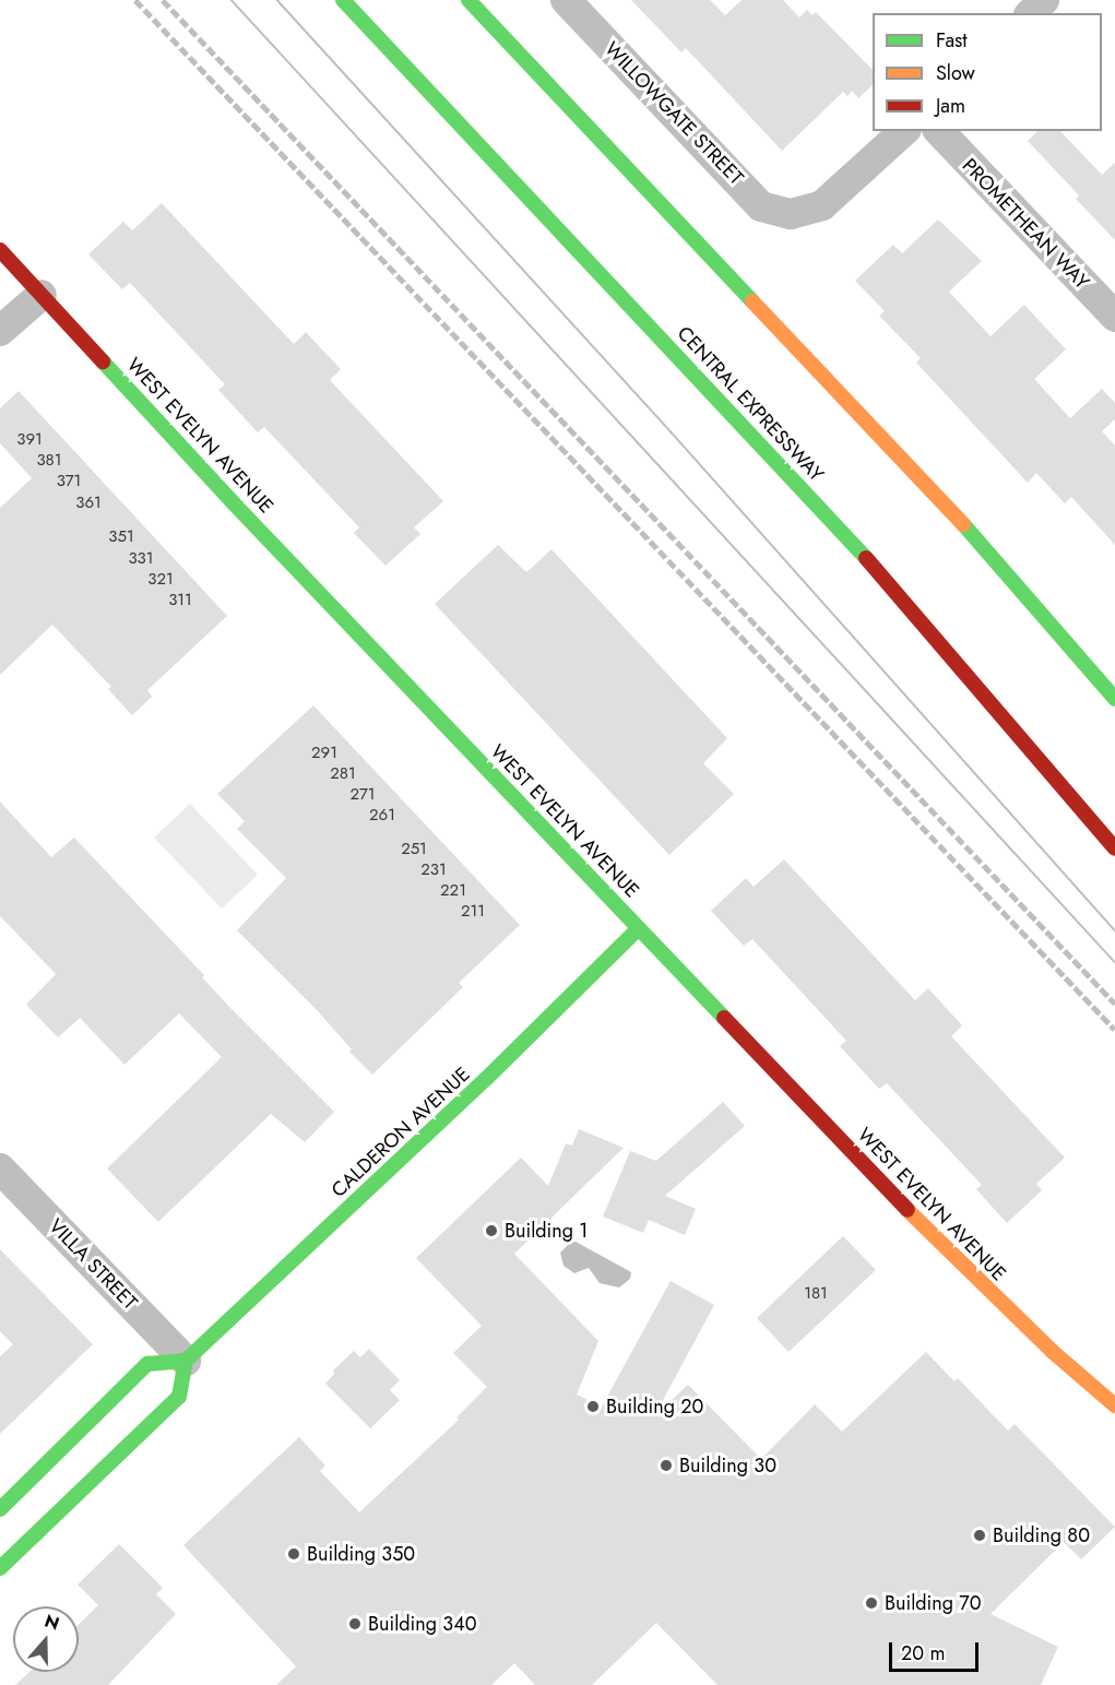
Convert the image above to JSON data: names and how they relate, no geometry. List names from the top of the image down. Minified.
{"streets":{"main road":["CENTRAL EXPRESSWAY","WEST EVELYN AVENUE","CALDERON AVENUE"],"street":["WILLOWGATE STREET","PROMETHEAN WAY","VILLA STREET"]},"crossings":[["WEST EVELYN AVENUE","CALDERON AVENUE"],["CALDERON AVENUE","VILLA STREET"]],"places":["Building 1","Building 20","Building 30","Building 80","Building 350","Building 70","Building 340"],"house_numbers":["391","381","371","361","351","331","321","311","291","281","271","261","251","231","221","211","181"],"legend":["Fast","Slow","Jam"],"scale_bar":"20 m","north":"top"}
